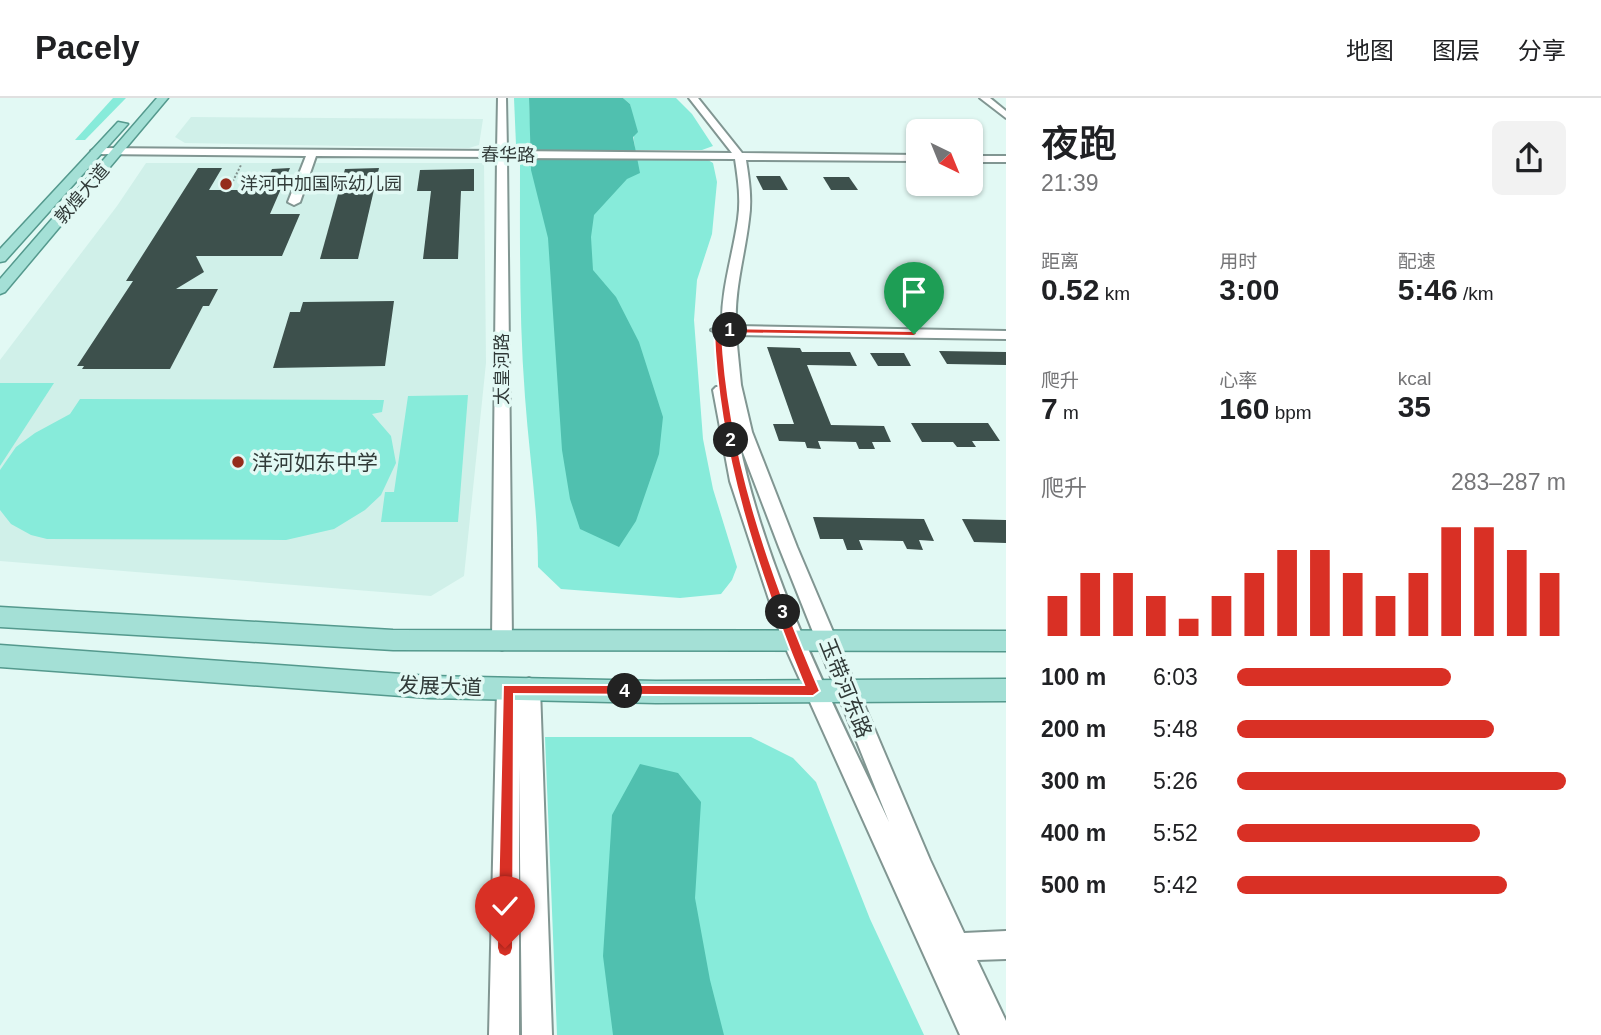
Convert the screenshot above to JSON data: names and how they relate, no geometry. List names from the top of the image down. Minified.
{"streets":{"main road":["敦煌大道","发展大道"],"street":["春华路","太皇河路","玉带河东路"]},"crossings":[["春华路","敦煌大道"],["春华路","太皇河路"],["春华路","玉带河东路"],["发展大道","玉带河东路"]],"places":["洋河中加国际幼儿园","洋河如东中学"],"north":"bottom right","page":{"header":"Pacely","nav":["地图","图层","分享"],"heading":["夜跑","21:39"],"stats":[["距离","0.52 km"],["用时","3:00"],["配速","5:46 /km"],["爬升","7 m"],["心率","160 bpm"],["kcal","35"]],"pins":["1","2","3","4"],"chart":["爬升","283–287 m"],"list":[{"name":"100 m","note":"6:03"},{"name":"200 m","note":"5:48"},{"name":"300 m","note":"5:26"},{"name":"400 m","note":"5:52"},{"name":"500 m","note":"5:42"}]}}
